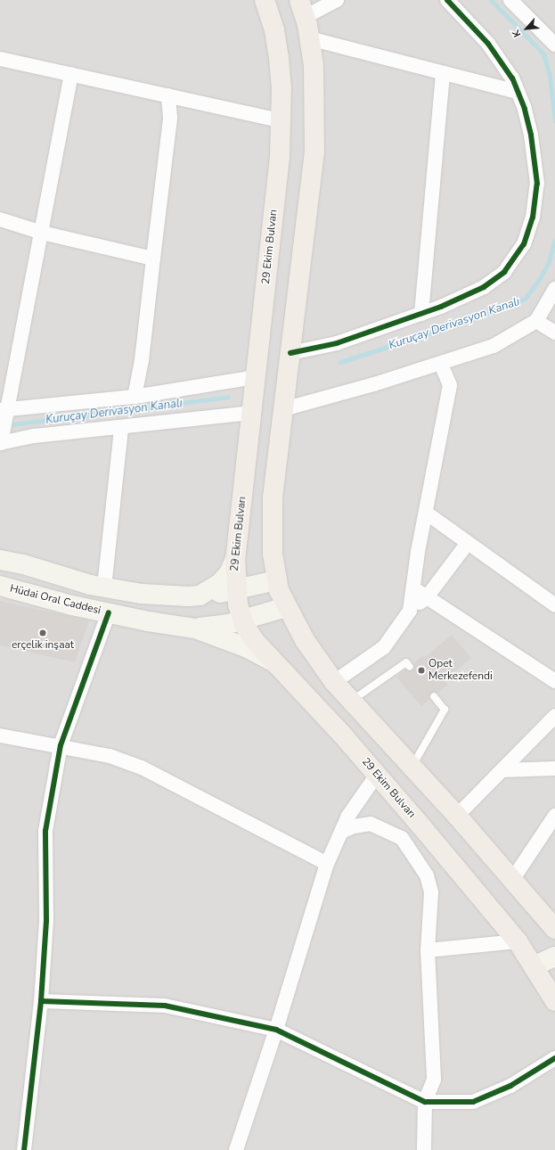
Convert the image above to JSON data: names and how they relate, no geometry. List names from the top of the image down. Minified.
{"streets":{"main road":["29 Ekim Bulvarı"],"street":["Hüdai Oral Caddesi"]},"water":["Kuruçay Derivasyon Kanalı"],"places":["erçelik inşaat","Opet Merkezefendi"],"north":"bottom left"}
